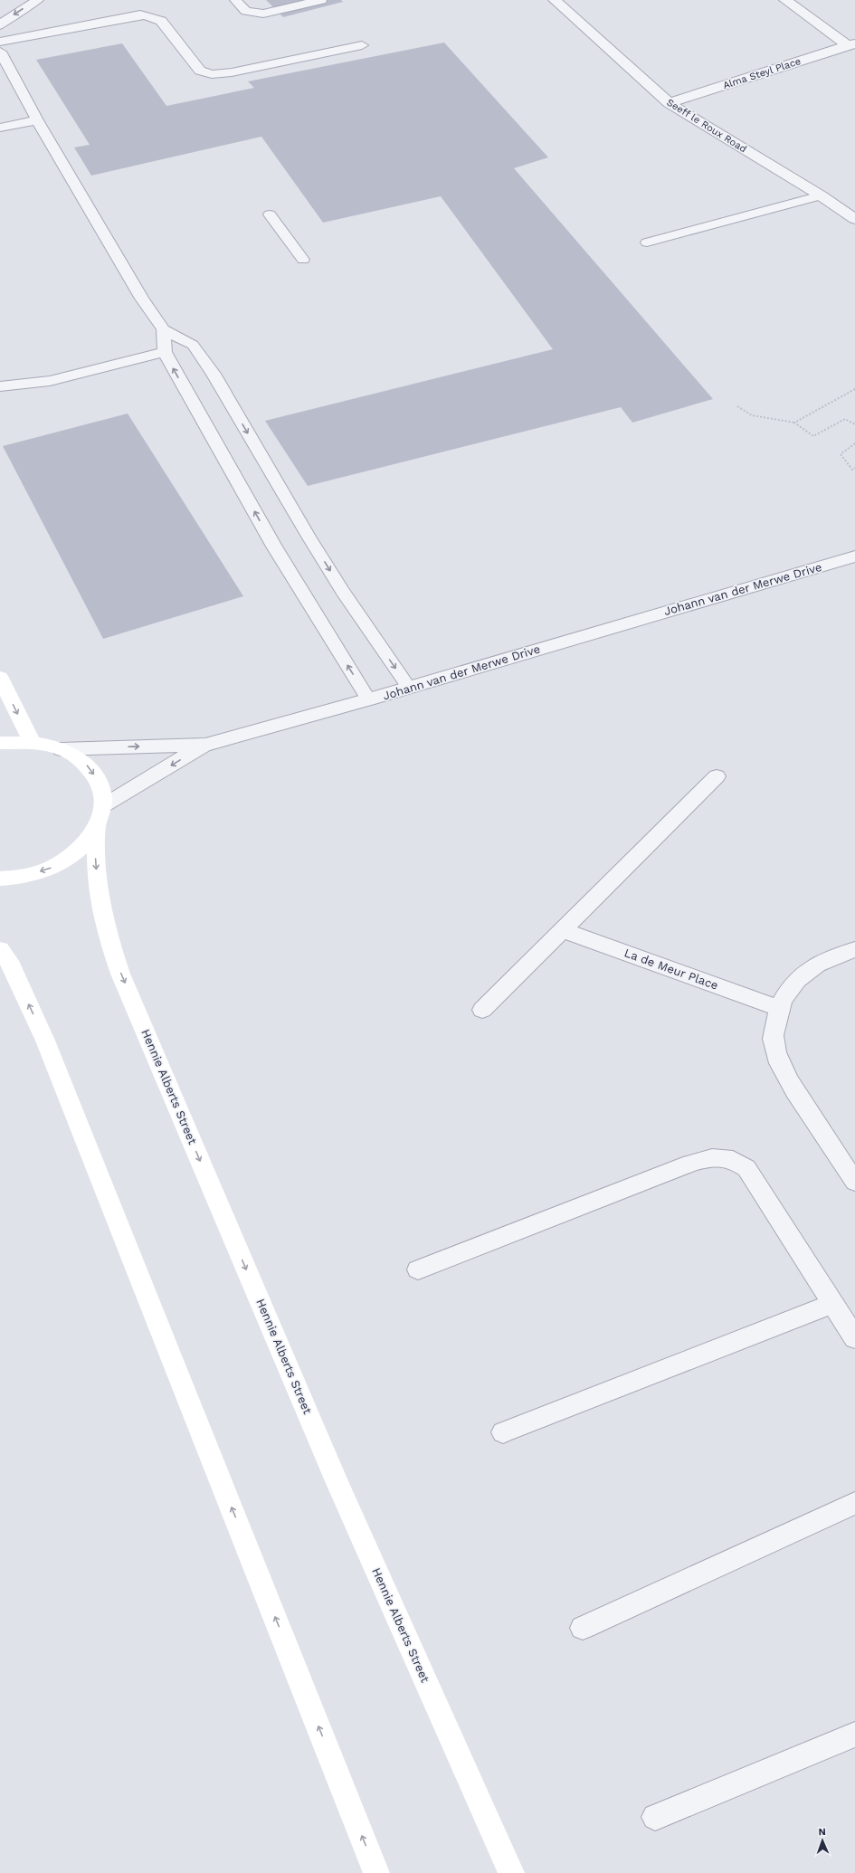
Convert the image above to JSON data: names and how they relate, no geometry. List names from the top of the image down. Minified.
{"streets":{"street":["Alma Steyl Place","Seeff le Roux Road","Johann van der Merwe Drive","La de Meur Place","Hennie Alberts Street"]},"crossings":[["Alma Steyl Place","Seeff le Roux Road"],["Johann van der Merwe Drive","Hennie Alberts Street"]],"north":"top"}
